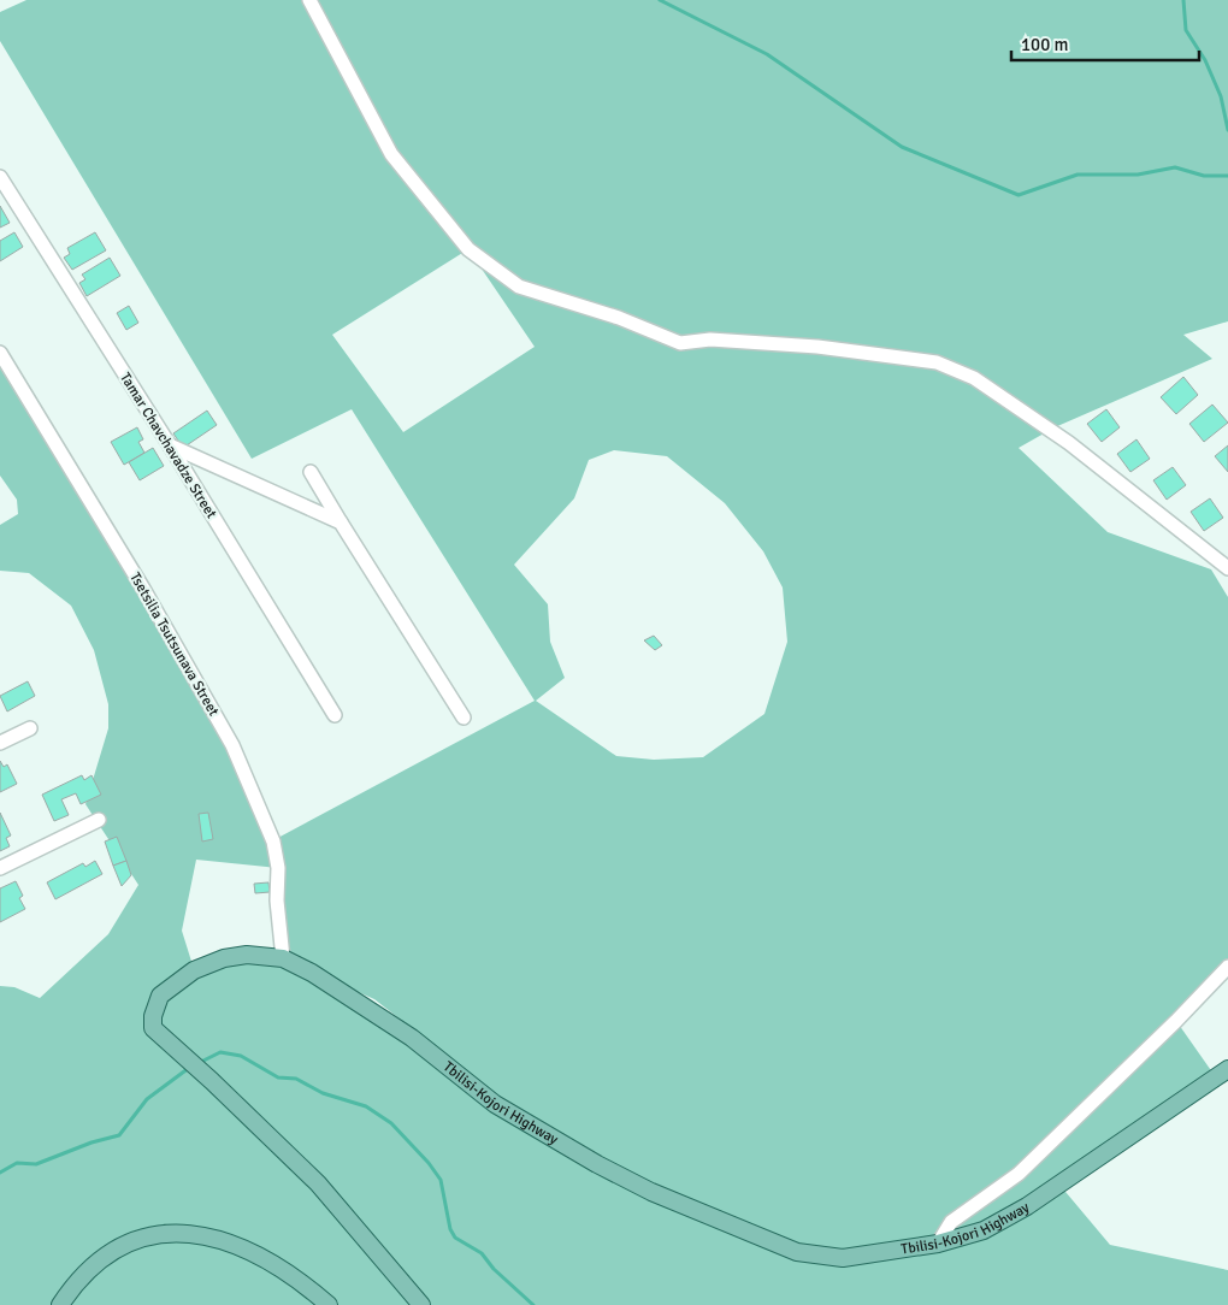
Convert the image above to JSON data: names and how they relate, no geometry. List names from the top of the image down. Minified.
{"streets":{"main road":["Tbilisi-Kojori Highway"],"street":["Tamar Chavchavadze Street","Tsetsilia Tsutsunava Street"]},"crossings":[["Tsetsilia Tsutsunava Street","Tbilisi-Kojori Highway"]],"scale_bar":"100 m"}
